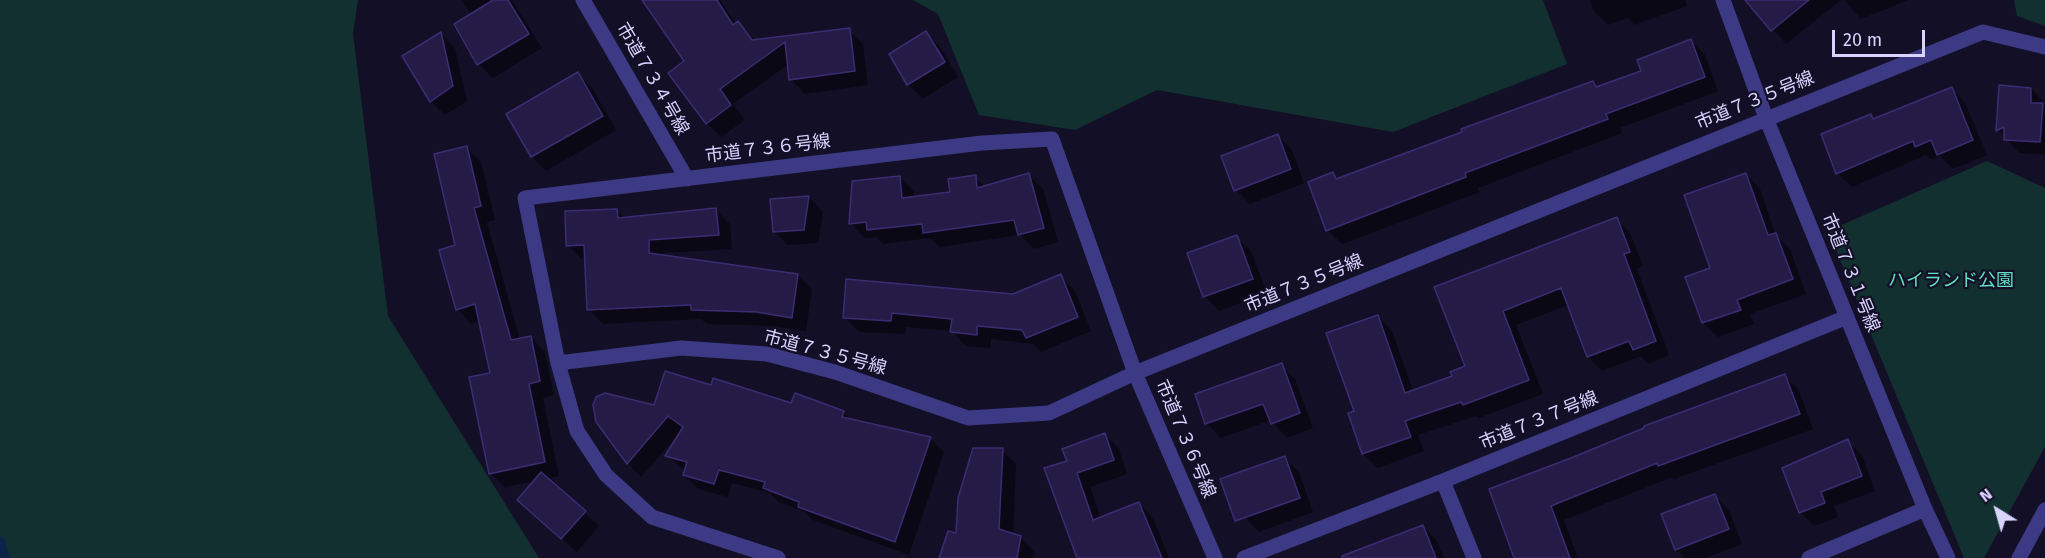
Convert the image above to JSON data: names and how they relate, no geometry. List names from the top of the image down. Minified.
{"streets":{"street":["市道７３４号線","市道７３５号線","市道７３６号線","市道７３１号線","市道７３７号線"]},"crossings":[["市道７３４号線","市道７３６号線"],["市道７３５号線","市道７３６号線"],["市道７３５号線","市道７３１号線"],["市道７３１号線","市道７３７号線"]],"parks":["ハイランド公園"],"scale_bar":"20 m","north":"top left"}
